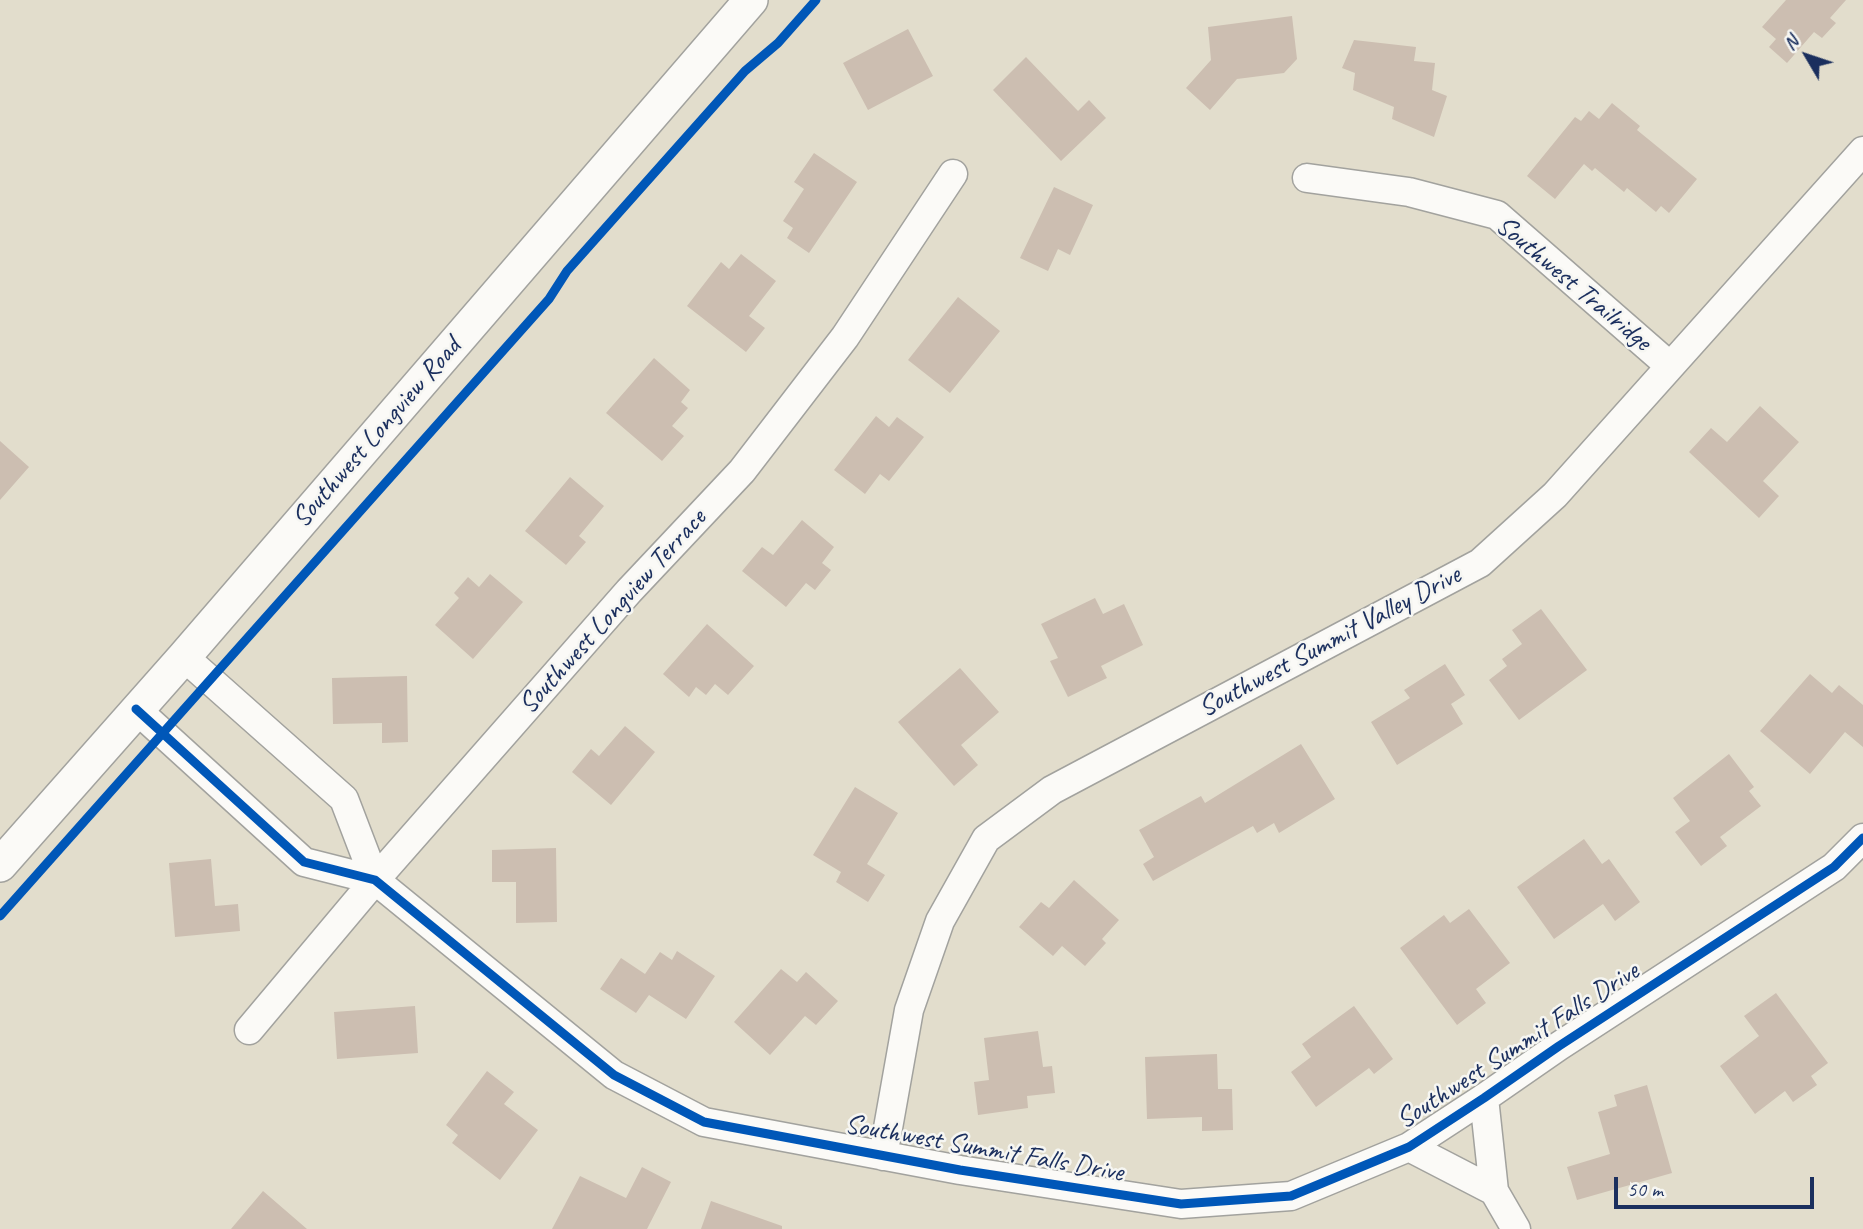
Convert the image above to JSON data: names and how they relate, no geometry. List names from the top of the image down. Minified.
{"streets":{"street":["Southwest Trailridge","Southwest Longview Road","Southwest Longview Terrace","Southwest Summit Valley Drive","Southwest Summit Falls Drive"]},"crossings":[["Southwest Trailridge","Southwest Summit Valley Drive"],["Southwest Longview Road","Southwest Summit Falls Drive"],["Southwest Longview Terrace","Southwest Summit Falls Drive"],["Southwest Summit Valley Drive","Southwest Summit Falls Drive"]],"scale_bar":"50 m","north":"top left"}
